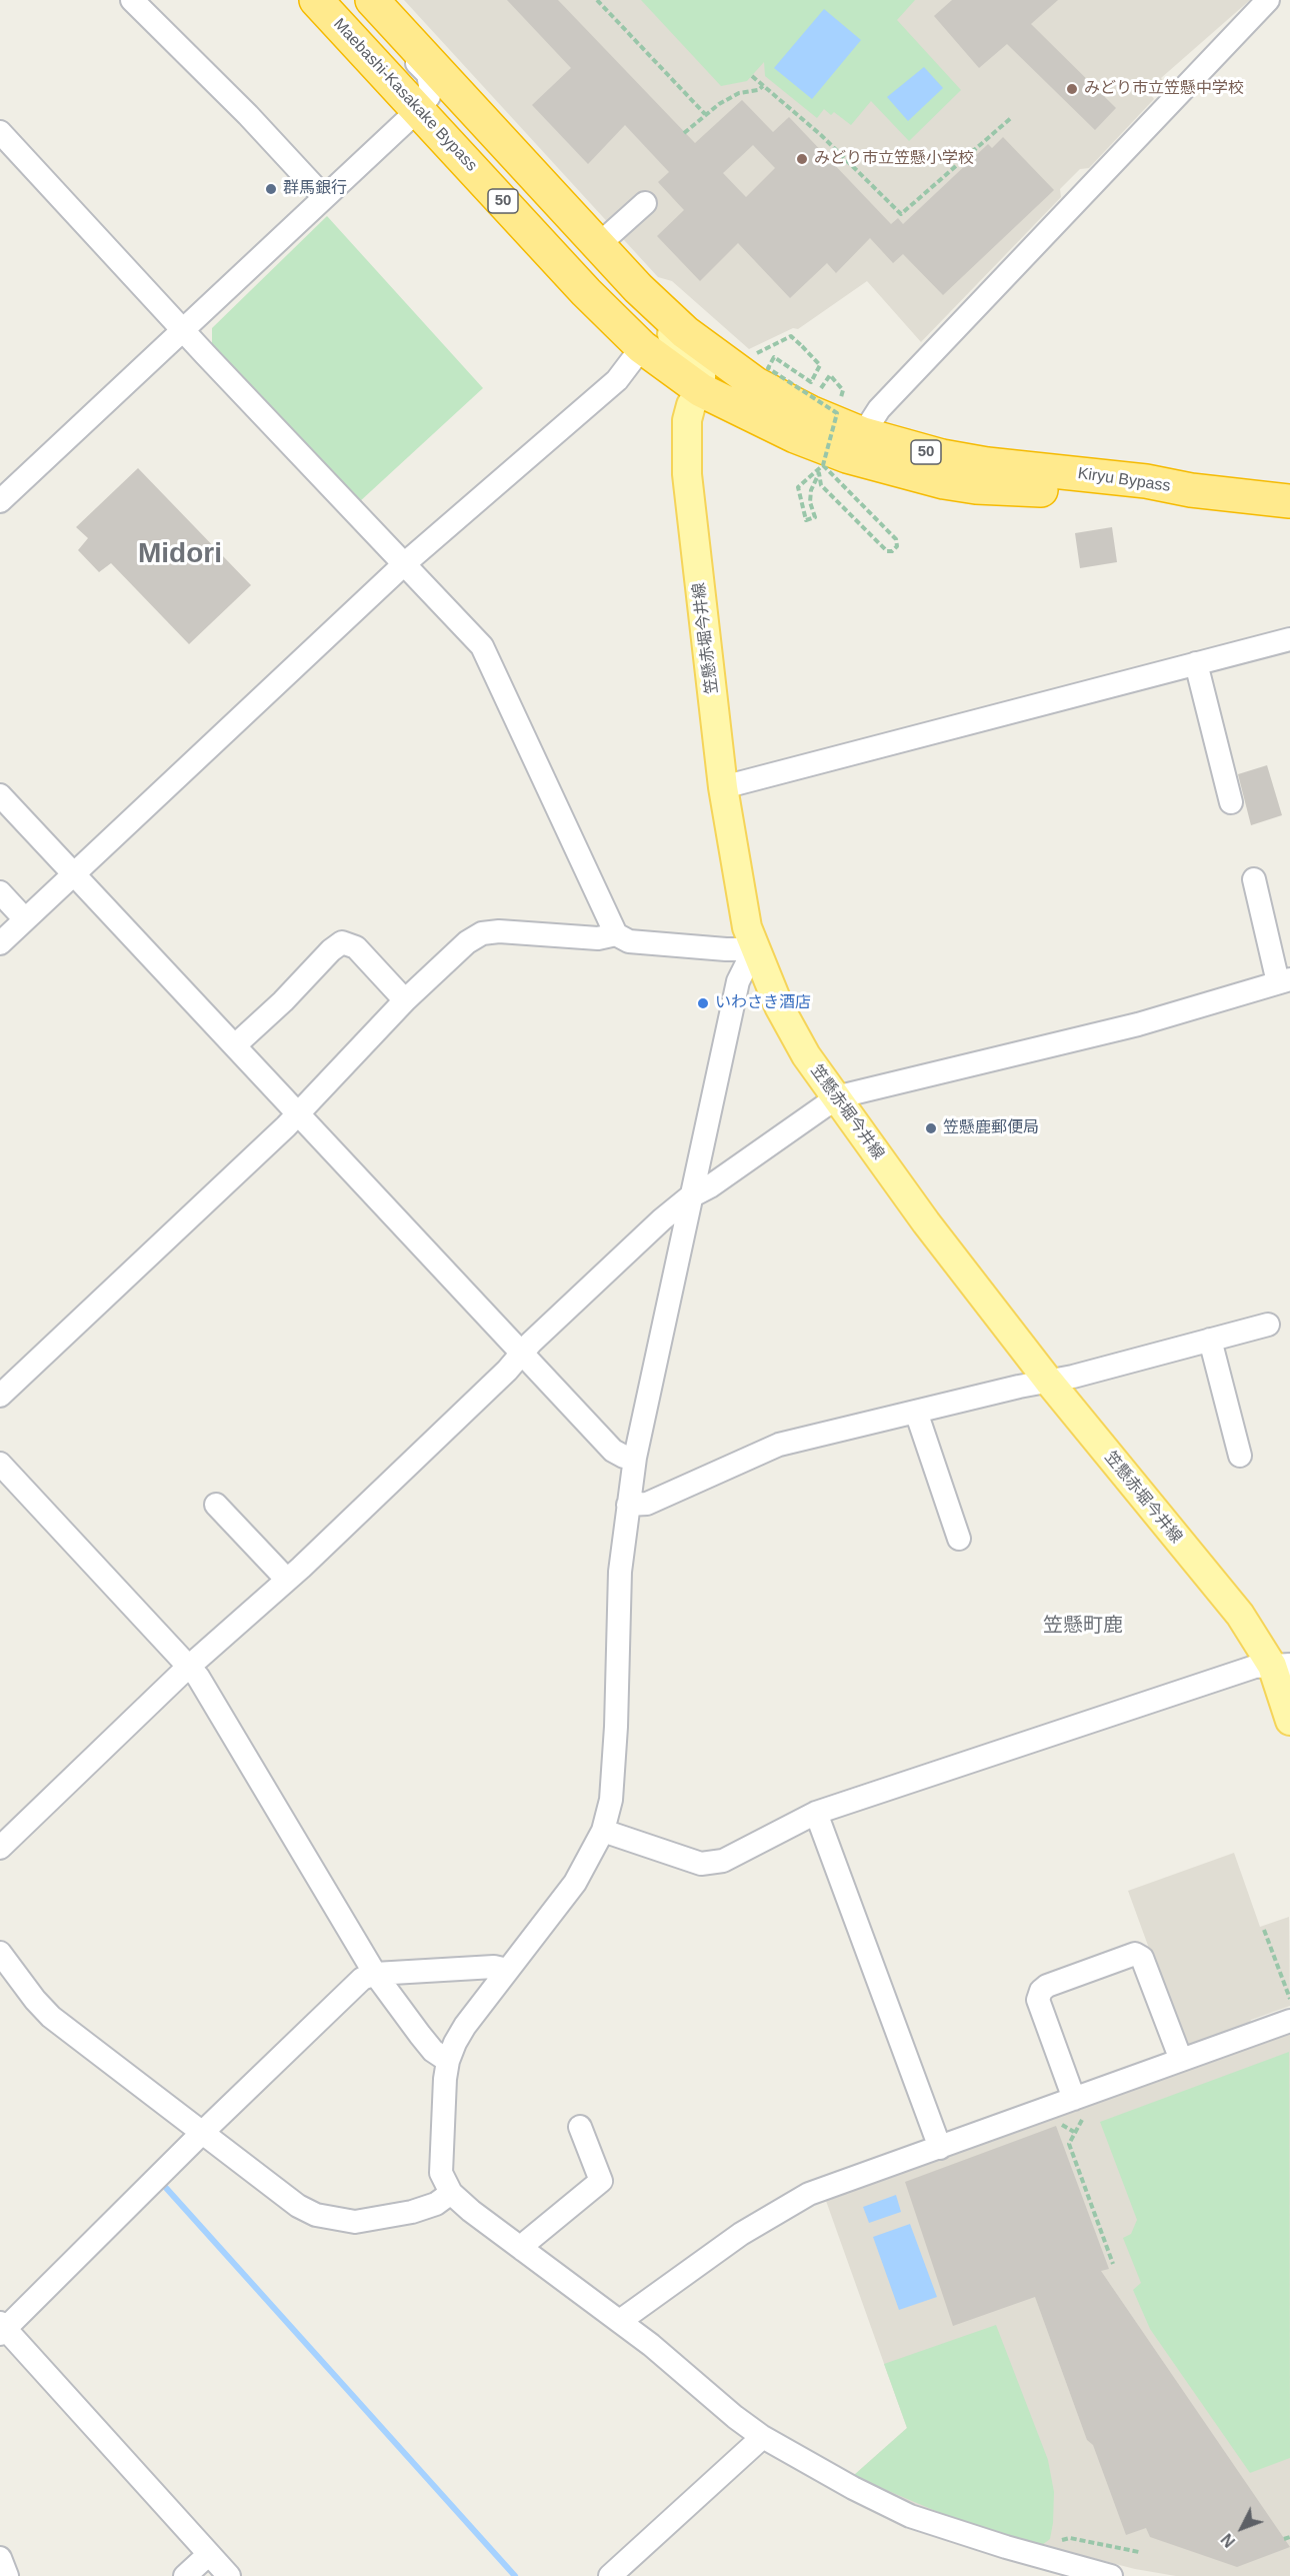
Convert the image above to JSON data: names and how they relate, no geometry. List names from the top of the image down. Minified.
{"streets":{"highway":["Maebashi-Kasakake Bypass","50","Kiryu Bypass"],"main road":["笠懸赤堀今井線"]},"crossings":[["Maebashi-Kasakake Bypass","Kiryu Bypass"],["Maebashi-Kasakake Bypass","笠懸赤堀今井線"],["50","Kiryu Bypass"],["Kiryu Bypass","笠懸赤堀今井線"]],"districts":["Midori","笠懸町鹿"],"places":["みどり市立笠懸中学校","みどり市立笠懸小学校","群馬銀行","いわさき酒店","笠懸鹿郵便局"],"north":"bottom left"}
